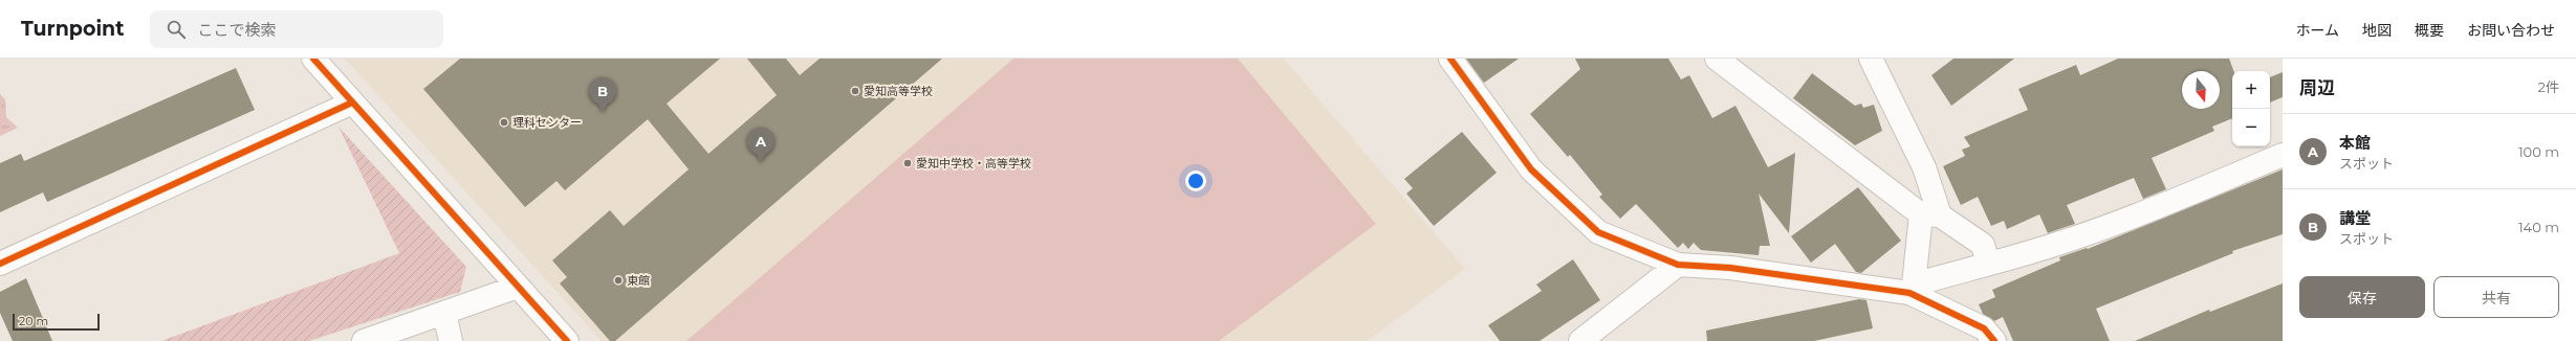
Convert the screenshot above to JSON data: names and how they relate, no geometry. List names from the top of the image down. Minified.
{"places":["愛知高等学校","理科センター","愛知中学校・高等学校","東館"],"scale_bar":"20 m","north":"bottom","page":{"header":"Turnpoint","search":"ここで検索","nav":["ホーム","地図","概要","お問い合わせ"],"heading":["周辺","2件"],"map_buttons":["+","−"],"pins":["B","A"],"list":[{"mark":"A","name":"本館","note":"スポット","value":"100 m"},{"mark":"B","name":"講堂","note":"スポット","value":"140 m"}],"buttons":["保存","共有"],"scale":"20 m"}}
